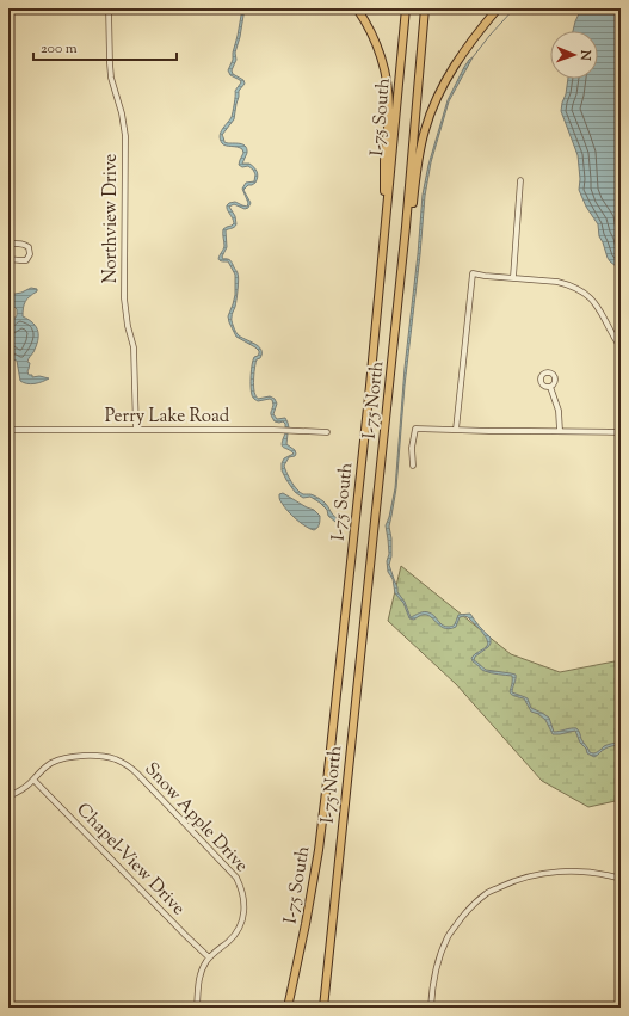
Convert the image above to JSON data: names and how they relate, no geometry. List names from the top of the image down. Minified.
{"streets":{"highway":["I-75 South","I-75 North"],"street":["Northview Drive","Perry Lake Road","Snow Apple Drive","Chapel-View Drive"]},"crossings":[["Northview Drive","Perry Lake Road"],["Snow Apple Drive","Chapel-View Drive"]],"scale_bar":"200 m","north":"right"}
